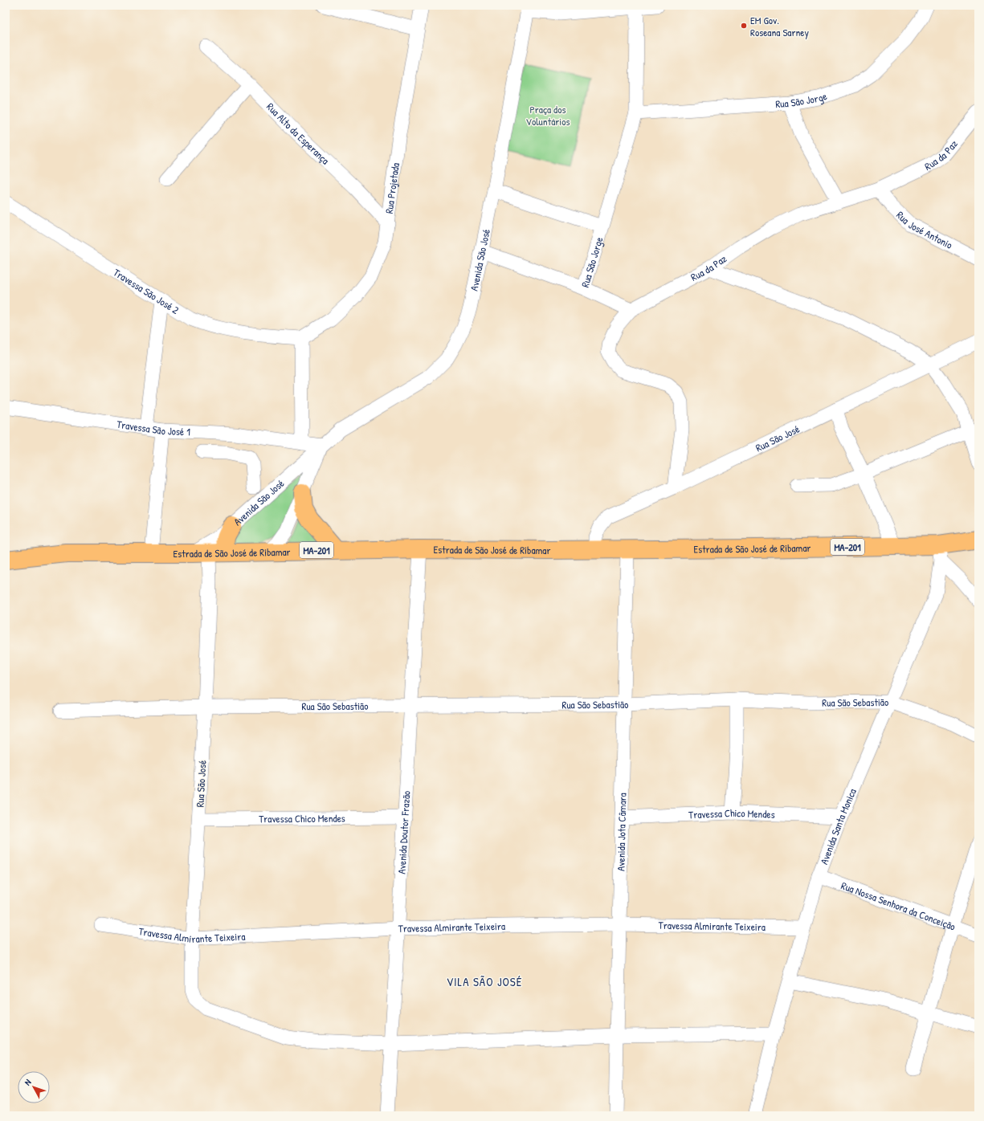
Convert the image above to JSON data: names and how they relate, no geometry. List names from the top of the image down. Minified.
{"streets":{"main road":["MA-201","Estrada de São José de Ribamar"],"street":["Rua São Jorge","Rua Alto da Esperança","Rua da Paz","Rua Projetada","Rua José Antonio","Avenida São José","Travessa São José 2","Travessa São José 1","Rua São José","Rua São Sebastião","Travessa Chico Mendes","Avenida Santa Monica","Avenida Doutor Frazão","Avenida Jota Câmara","Rua Nossa Senhora da Conceição","Travessa Almirante Teixeira"]},"crossings":[["Rua São Jorge","Rua da Paz"],["Rua Alto da Esperança","Rua Projetada"],["Rua da Paz","Rua José Antonio"],["Rua da Paz","Rua São José"],["Rua Projetada","Travessa São José 2"],["Avenida São José","Travessa São José 1"],["Avenida São José","Rua São José"],["Avenida São José","Estrada de São José de Ribamar"],["Rua São José","Estrada de São José de Ribamar"],["Rua São José","Rua São Sebastião"],["Rua São José","Travessa Chico Mendes"],["Rua São José","Avenida Doutor Frazão"],["Rua São José","Travessa Almirante Teixeira"],["Estrada de São José de Ribamar","Avenida Santa Monica"],["Estrada de São José de Ribamar","Avenida Doutor Frazão"],["Estrada de São José de Ribamar","Avenida Jota Câmara"],["Rua São Sebastião","Avenida Santa Monica"],["Rua São Sebastião","Avenida Doutor Frazão"],["Rua São Sebastião","Avenida Jota Câmara"],["Travessa Chico Mendes","Avenida Santa Monica"],["Travessa Chico Mendes","Avenida Doutor Frazão"],["Travessa Chico Mendes","Avenida Jota Câmara"],["Avenida Santa Monica","Rua Nossa Senhora da Conceição"],["Avenida Santa Monica","Travessa Almirante Teixeira"],["Avenida Doutor Frazão","Travessa Almirante Teixeira"],["Avenida Jota Câmara","Travessa Almirante Teixeira"]],"districts":["VILA SÃO JOSÉ"],"parks":["Praça dos Voluntários"],"places":["EM Gov. Roseana Sarney"],"north":"top left"}
